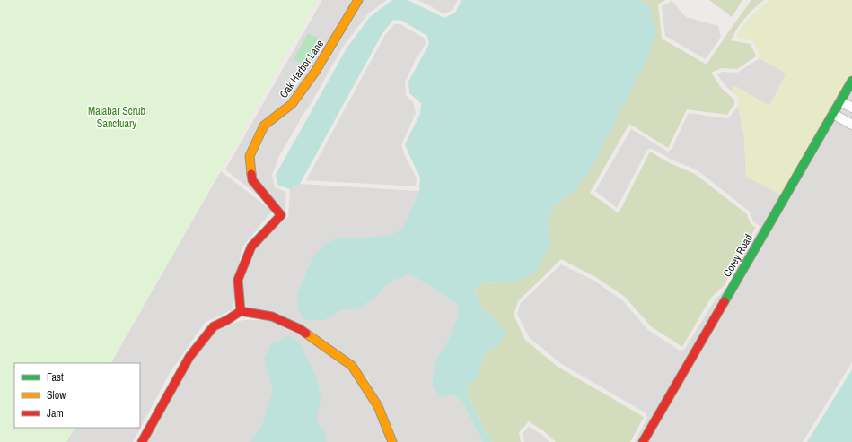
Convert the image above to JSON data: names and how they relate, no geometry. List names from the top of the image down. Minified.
{"streets":{"street":["Oak Harbor Lane","Corey Road"]},"parks":["Malabar Scrub Sanctuary"],"legend":["Fast","Slow","Jam"]}
